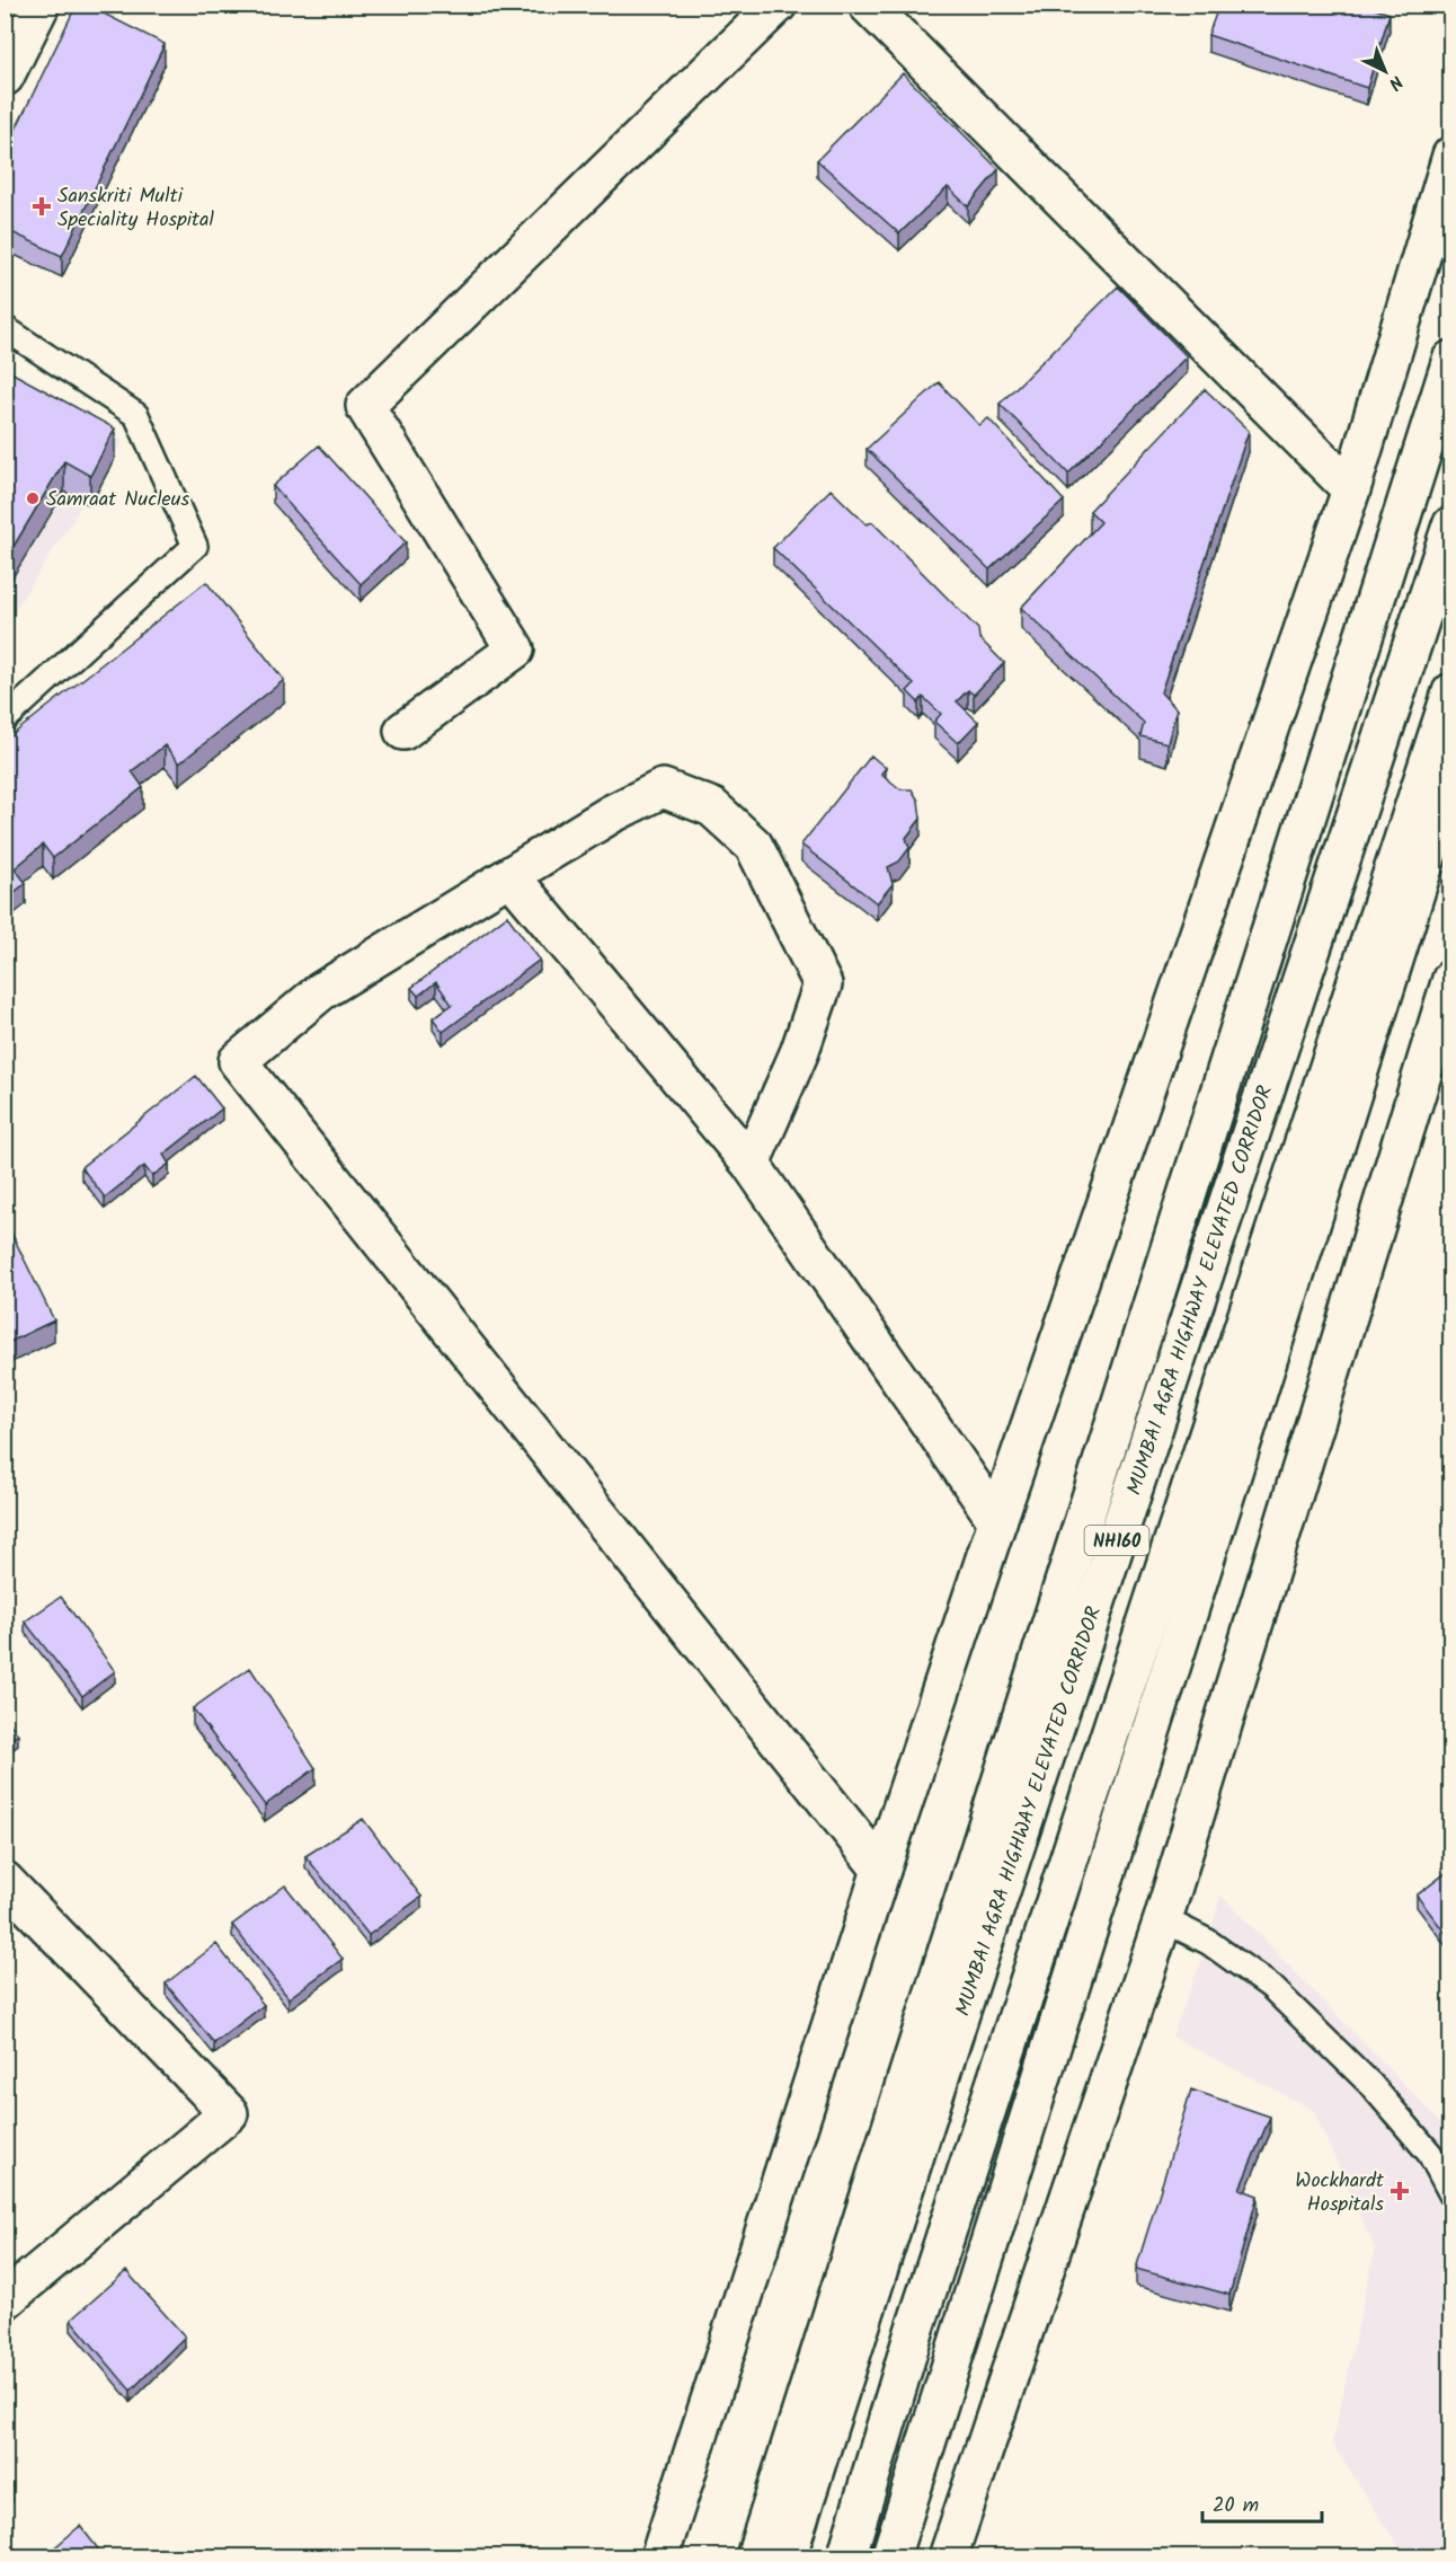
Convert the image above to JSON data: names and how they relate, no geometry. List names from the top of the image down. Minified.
{"streets":{"main road":["MUMBAI AGRA HIGHWAY ELEVATED CORRIDOR","NH160"]},"places":{"health":["Sanskriti Multi Speciality Hospital","Wockhardt Hospitals"],"other":["Samraat Nucleus"]},"scale_bar":"20 m","north":"bottom right"}
